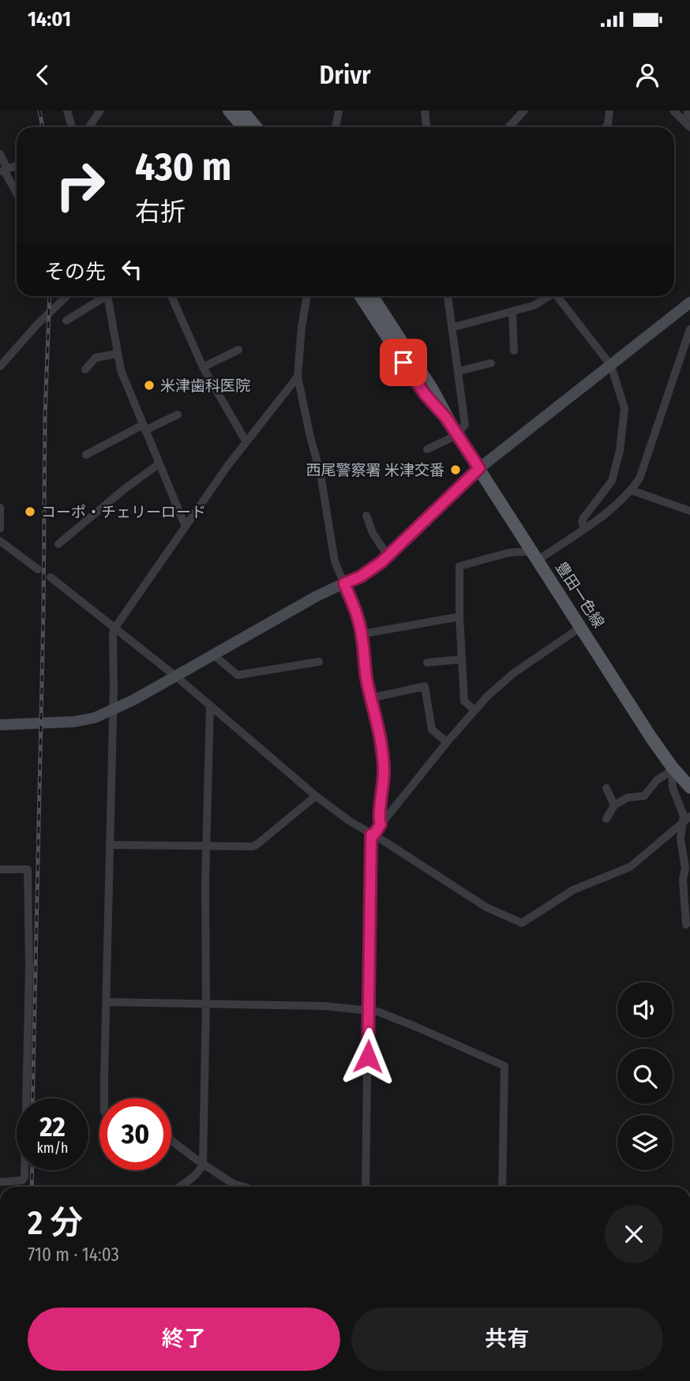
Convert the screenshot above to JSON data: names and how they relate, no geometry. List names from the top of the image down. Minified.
{"streets":{"main road":["豊田一色線"]},"places":["米津歯科医院","西尾警察署 米津交番","コーポ・チェリーロード"],"page":{"status":"14:01","header":"Drivr","turn":["430 m","右折"],"then":"その先","speed":"22 km/h","limit":"30","heading":["2 分","710 m · 14:03"],"buttons":["終了","共有"]}}
